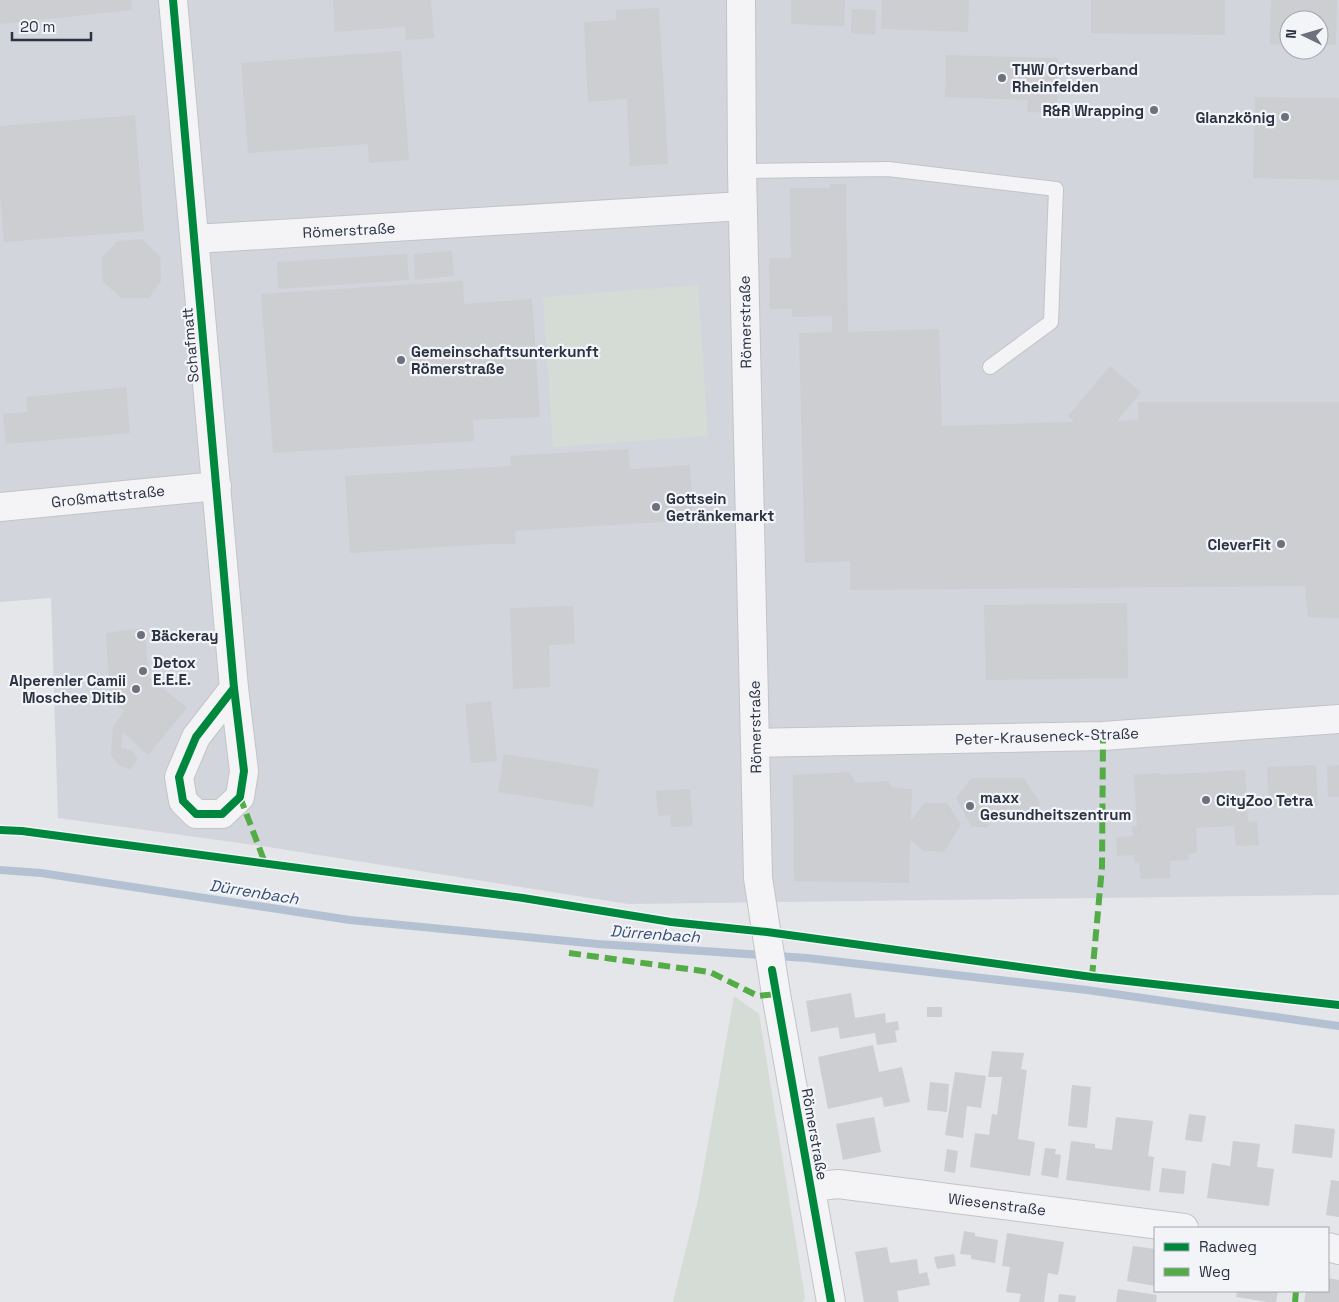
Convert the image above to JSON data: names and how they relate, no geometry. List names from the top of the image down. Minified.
{"streets":{"street":["Römerstraße","Schafmatt","Großmattstraße","Peter-Krauseneck-Straße","Wiesenstraße"]},"crossings":[["Römerstraße","Schafmatt"],["Römerstraße","Peter-Krauseneck-Straße"],["Römerstraße","Wiesenstraße"],["Schafmatt","Großmattstraße"]],"water":["Dürrenbach"],"places":["THW Ortsverband Rheinfelden","R&R Wrapping","Glanzkönig","Gemeinschaftsunterkunft Römerstraße","Gottsein Getränkemarkt","CleverFit","Bäckeray","Detox E.E.E.","Alperenler Camii Moschee Ditib","CityZoo Tetra","maxx Gesundheitszentrum"],"legend":["Radweg","Weg"],"scale_bar":"20 m","north":"left"}
